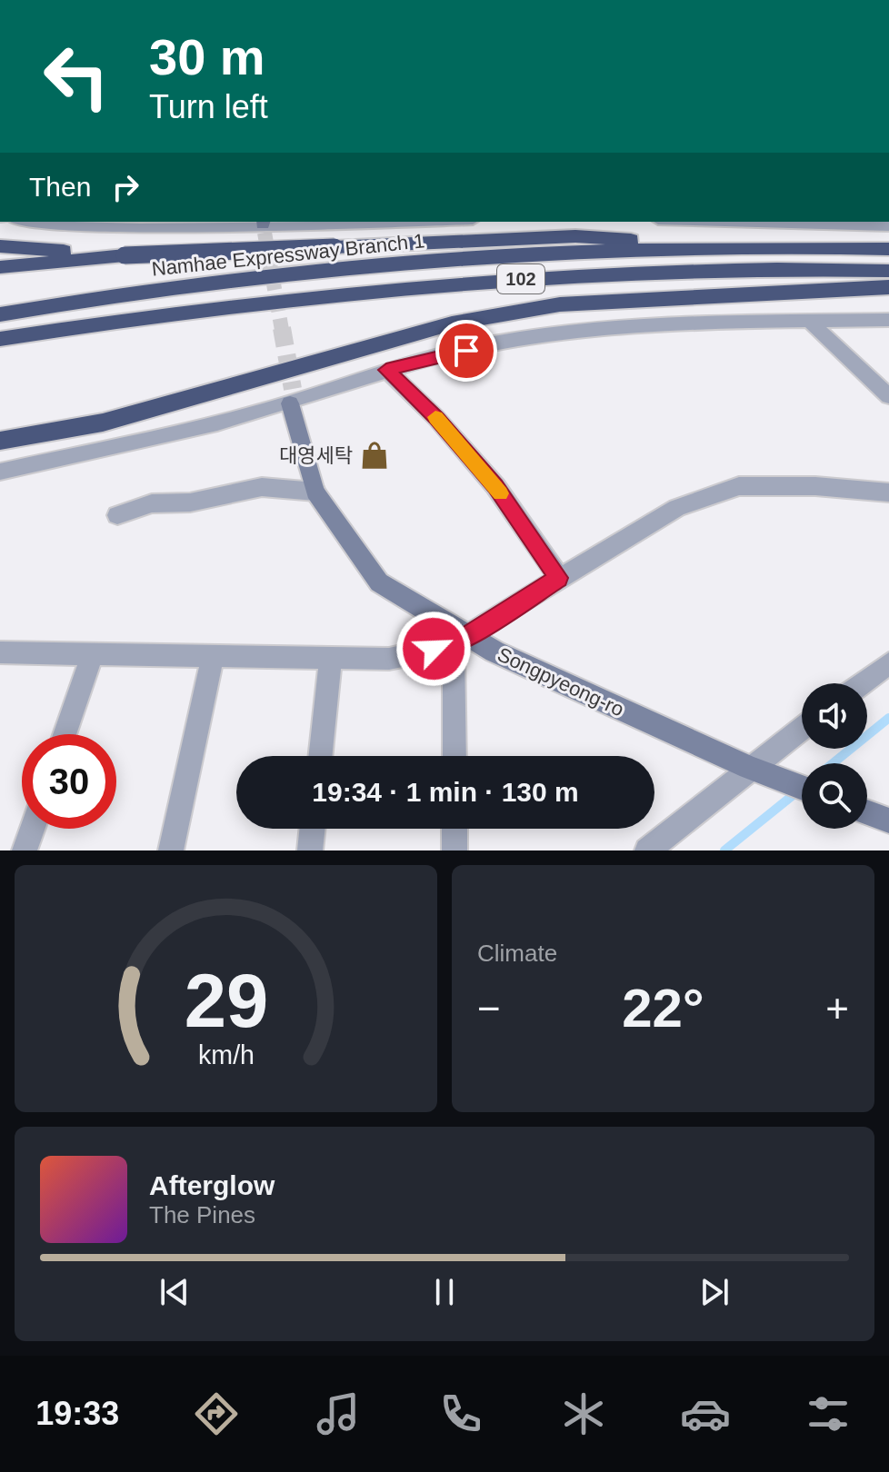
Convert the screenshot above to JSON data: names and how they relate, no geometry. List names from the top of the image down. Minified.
{"streets":{"highway":["Namhae Expressway Branch 1","102"],"main road":["Songpyeong-ro"]},"places":{"shop":["대영세탁"]},"page":{"turn":["30 m","Turn left"],"then":"Then","limit":"30","trip":"19:34 · 1 min · 130 m","tile":"Climate","heat":["−","22°","+"],"song":["Afterglow","The Pines"],"tabs":"19:33","gauge":["29","km/h"]}}
